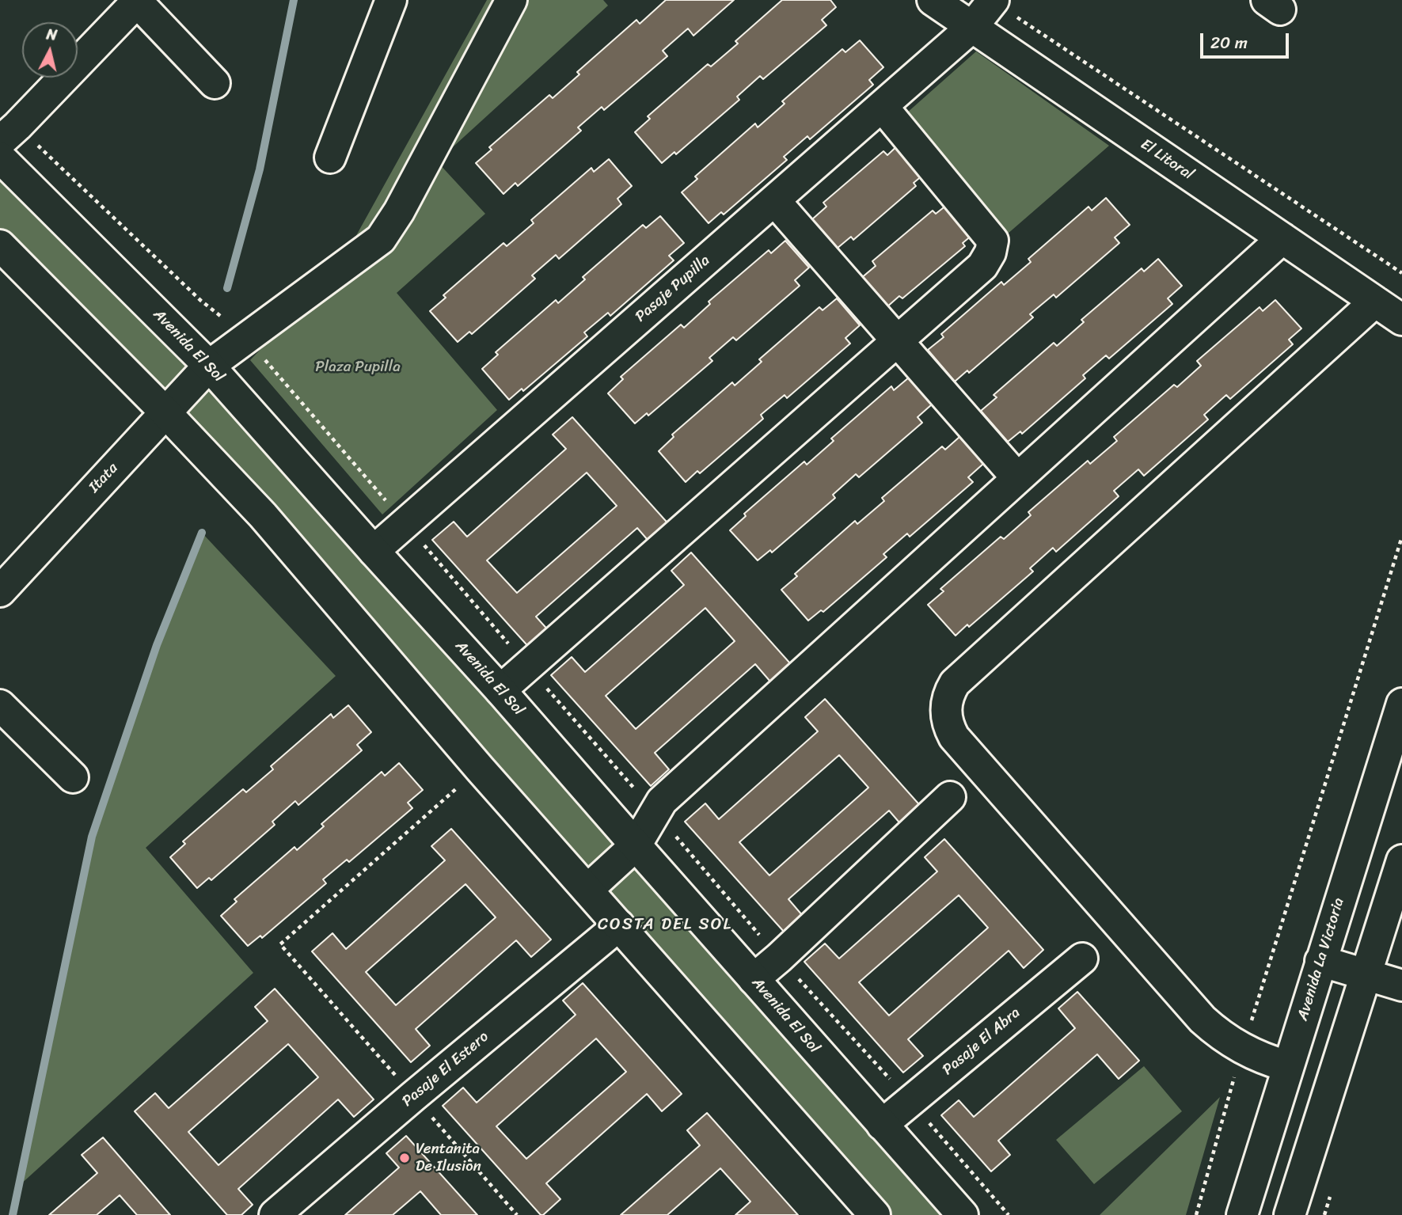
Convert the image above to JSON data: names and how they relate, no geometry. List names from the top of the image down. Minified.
{"streets":{"street":["El Litoral","Pasaje Pupilla","Avenida El Sol","Itata","Avenida La Victoria","Pasaje El Abra","Pasaje El Estero"]},"crossings":[["El Litoral","Pasaje Pupilla"],["Pasaje Pupilla","Avenida El Sol"],["Avenida El Sol","Itata"],["Avenida El Sol","Pasaje El Abra"]],"districts":["COSTA DEL SOL"],"parks":["Plaza Pupilla"],"places":["Ventanita De Ilusion"],"scale_bar":"20 m","north":"top"}
